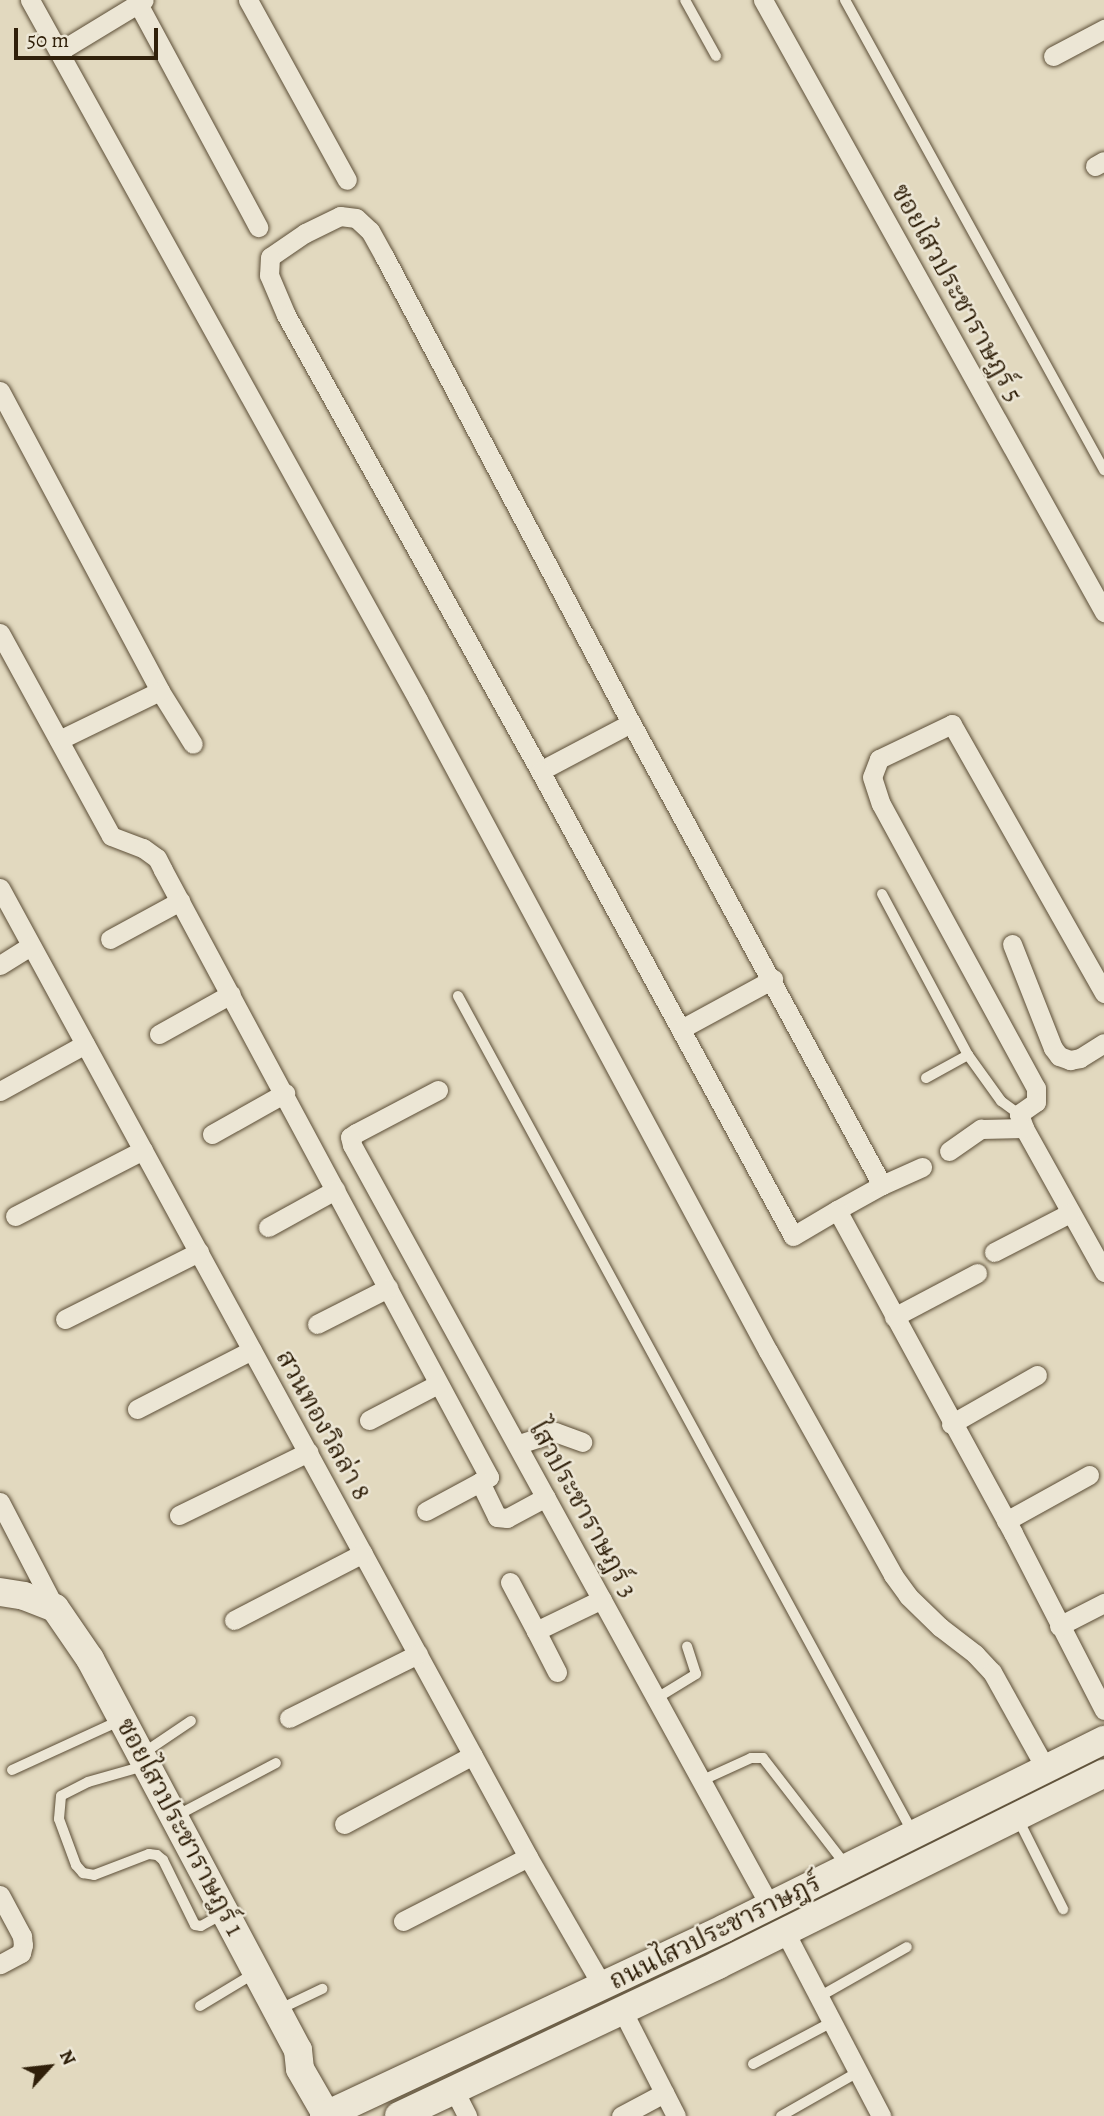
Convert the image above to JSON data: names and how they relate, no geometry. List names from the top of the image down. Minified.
{"streets":{"main road":["ซอยไสวประชาราษฎร์ 1","ถนนไสวประชาราษฎร์"],"street":["ซอยไสวประชาราษฎร์ 5","สวนทองวิลล่า 8","ไสวประชาราษฎร์ 3"]},"crossings":[["สวนทองวิลล่า 8","ถนนไสวประชาราษฎร์"],["ไสวประชาราษฎร์ 3","ถนนไสวประชาราษฎร์"],["ซอยไสวประชาราษฎร์ 1","ถนนไสวประชาราษฎร์"]],"scale_bar":"50 m","north":"top right"}
